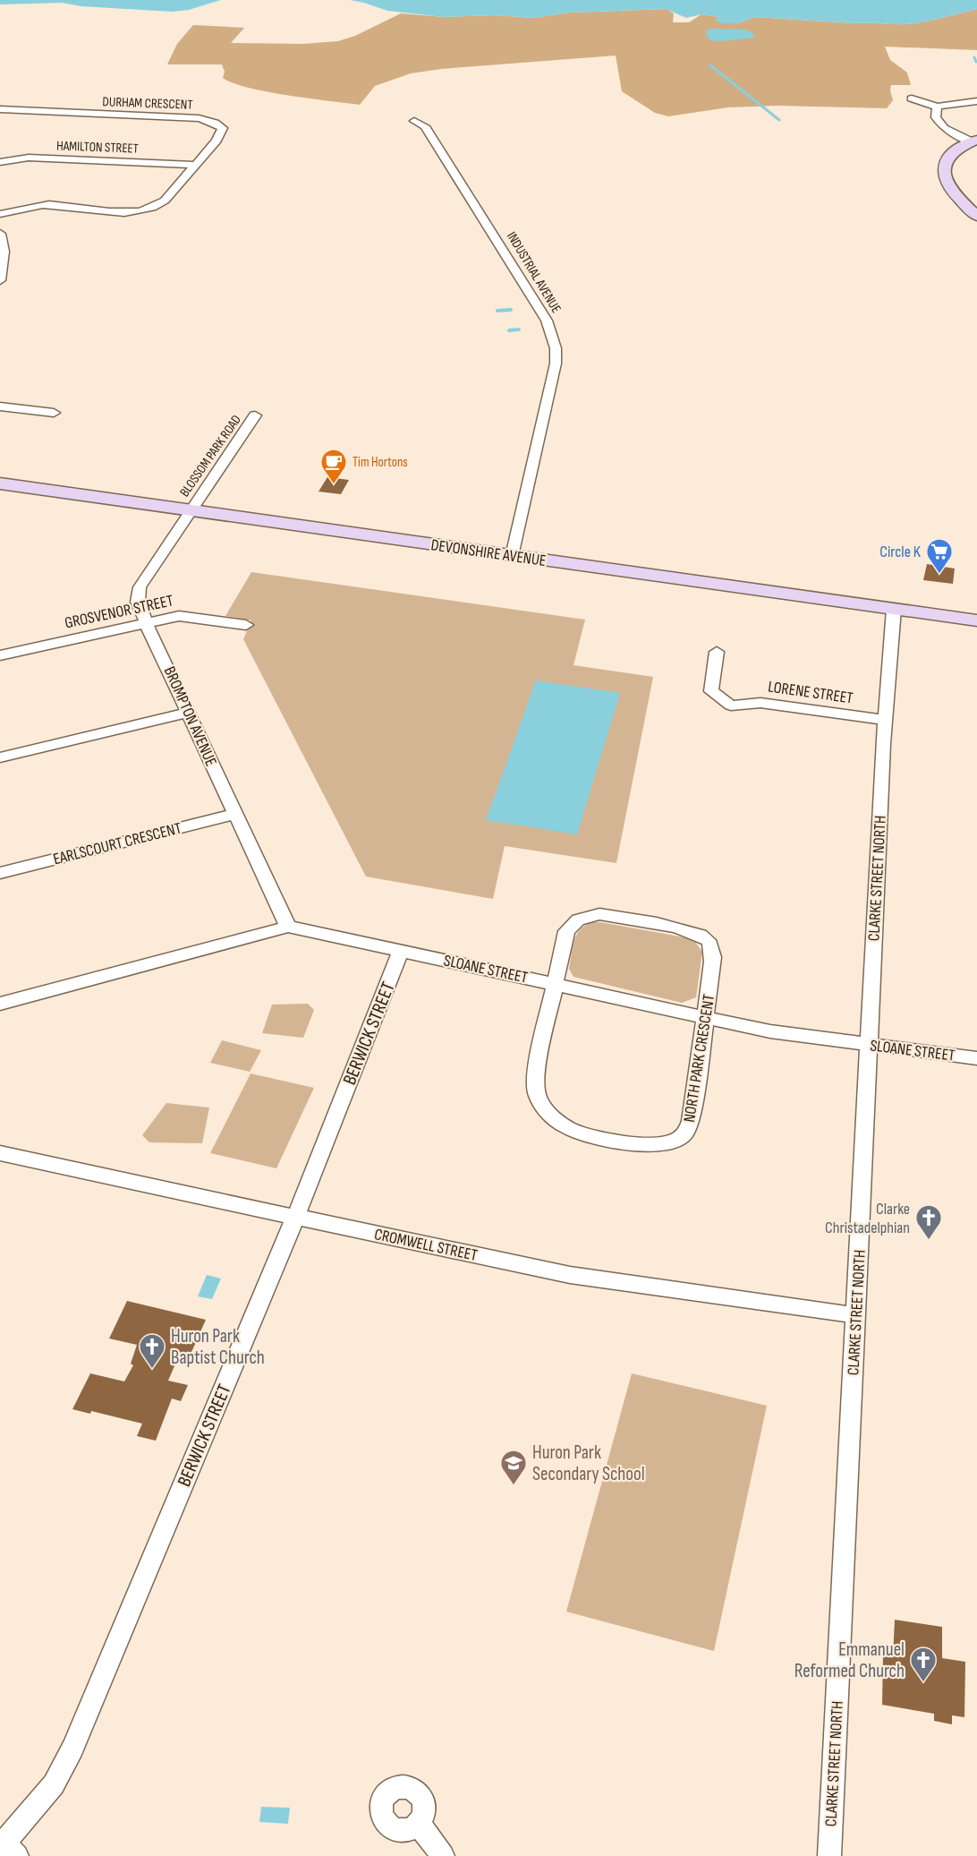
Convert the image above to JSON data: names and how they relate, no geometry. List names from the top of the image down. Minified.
{"streets":{"main road":["DEVONSHIRE AVENUE"],"street":["DURHAM CRESCENT","HAMILTON STREET","INDUSTRIAL AVENUE","BLOSSOM PARK ROAD","GROSVENOR STREET","LORENE STREET","BROMPTON AVENUE","EARLSCOURT CRESCENT","CLARKE STREET NORTH","SLOANE STREET","BERWICK STREET","NORTH PARK CRESCENT","CROMWELL STREET"]},"crossings":[["DURHAM CRESCENT","HAMILTON STREET"],["INDUSTRIAL AVENUE","DEVONSHIRE AVENUE"],["BLOSSOM PARK ROAD","DEVONSHIRE AVENUE"],["BLOSSOM PARK ROAD","BROMPTON AVENUE"],["DEVONSHIRE AVENUE","BROMPTON AVENUE"],["DEVONSHIRE AVENUE","CLARKE STREET NORTH"],["GROSVENOR STREET","BROMPTON AVENUE"],["LORENE STREET","CLARKE STREET NORTH"],["BROMPTON AVENUE","EARLSCOURT CRESCENT"],["BROMPTON AVENUE","SLOANE STREET"],["CLARKE STREET NORTH","SLOANE STREET"],["CLARKE STREET NORTH","CROMWELL STREET"],["SLOANE STREET","BERWICK STREET"],["SLOANE STREET","NORTH PARK CRESCENT"],["BERWICK STREET","CROMWELL STREET"]],"places":{"cafe":["Tim Hortons"],"supermarket":["Circle K"],"church":["Clarke Christadelphian","Huron Park Baptist Church","Emmanuel Reformed Church"],"school or university":["Huron Park Secondary School"]}}
